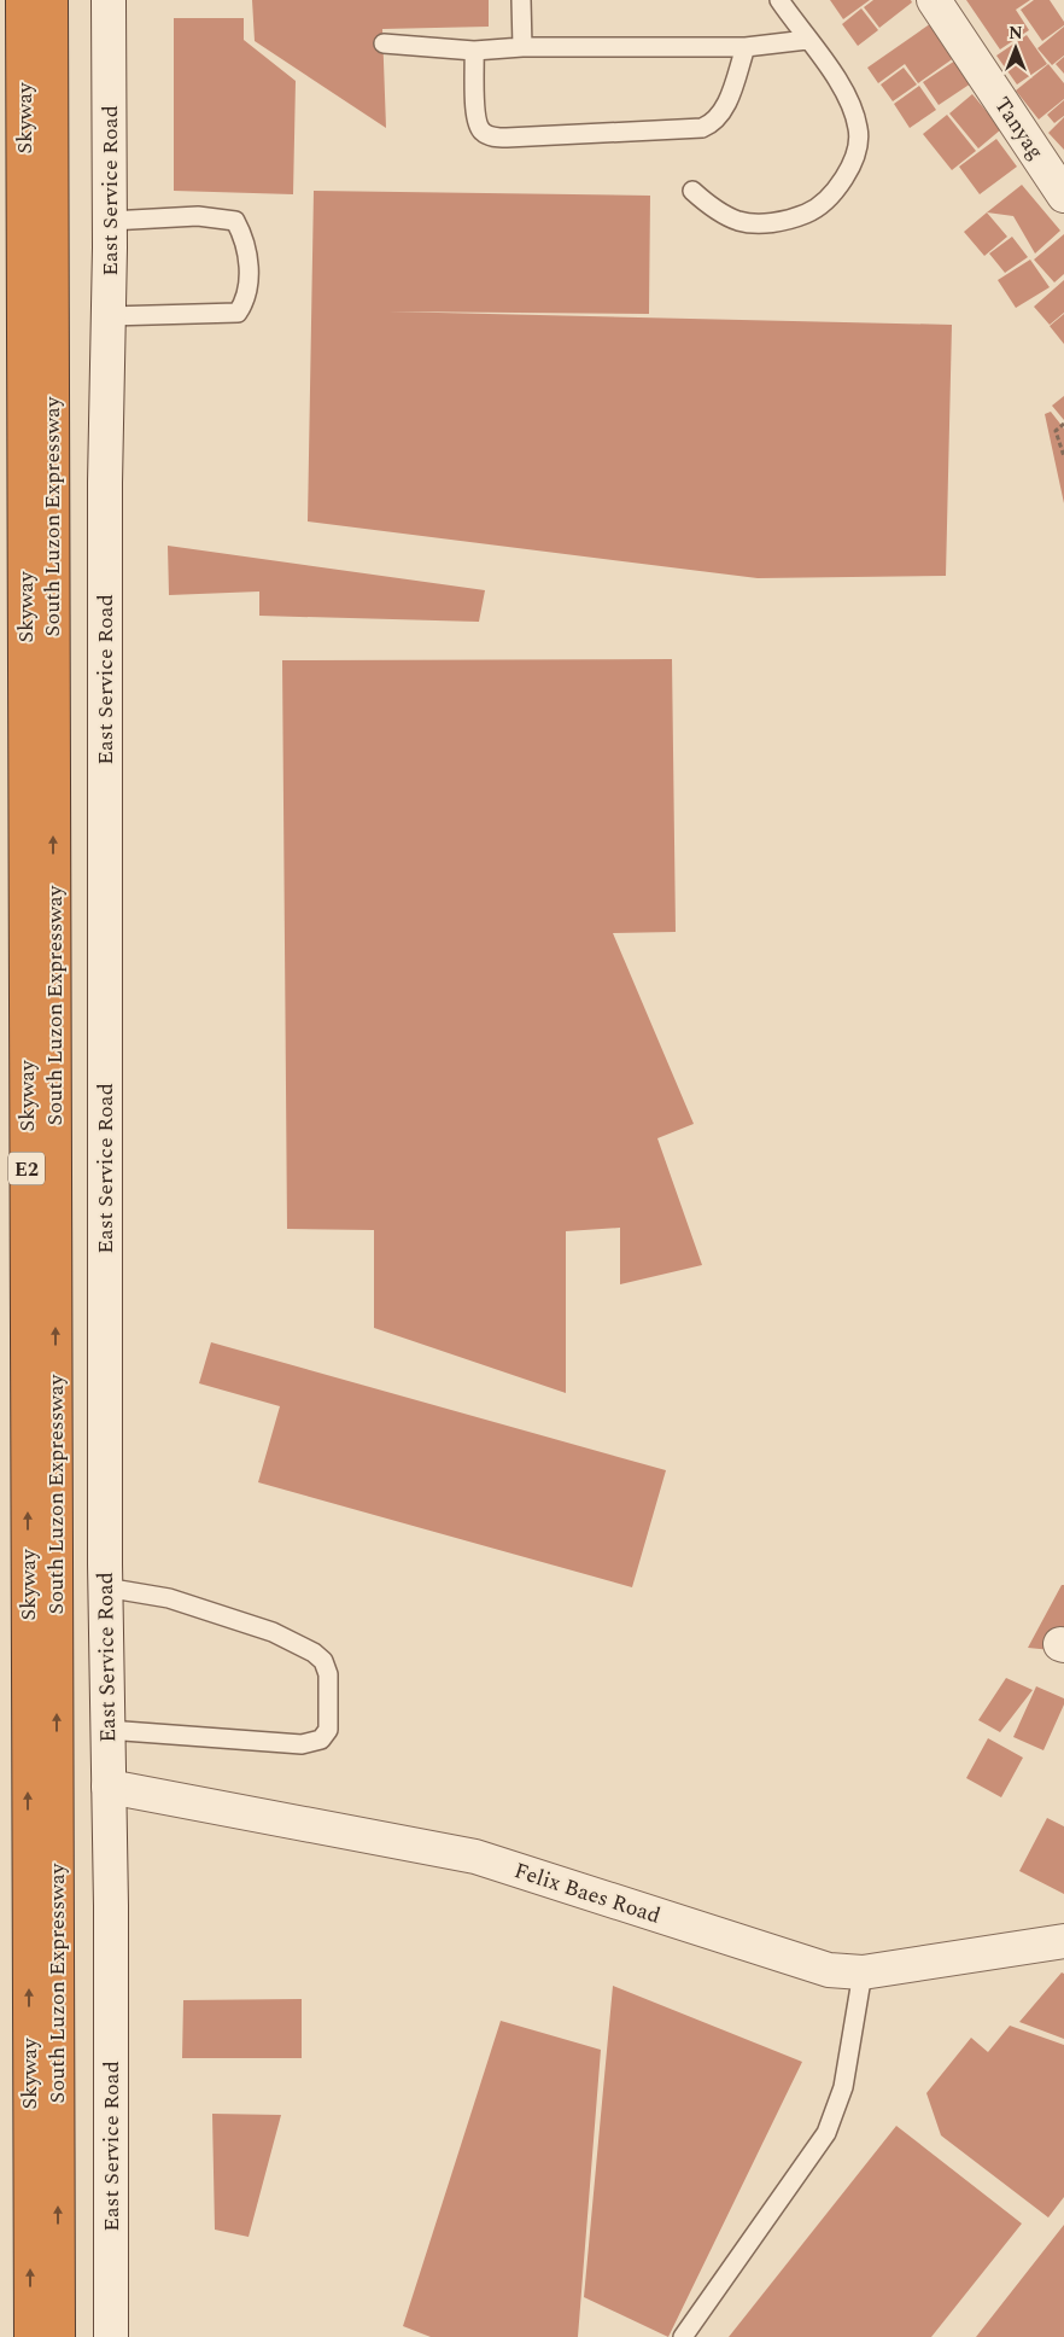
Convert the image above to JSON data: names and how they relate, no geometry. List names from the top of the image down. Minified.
{"streets":{"highway":["Skyway","South Luzon Expressway","E2"],"main road":["Tanyag","East Service Road","Felix Baes Road"]},"crossings":[["East Service Road","Felix Baes Road"]],"one_way":["Skyway","South Luzon Expressway"],"north":"top"}
